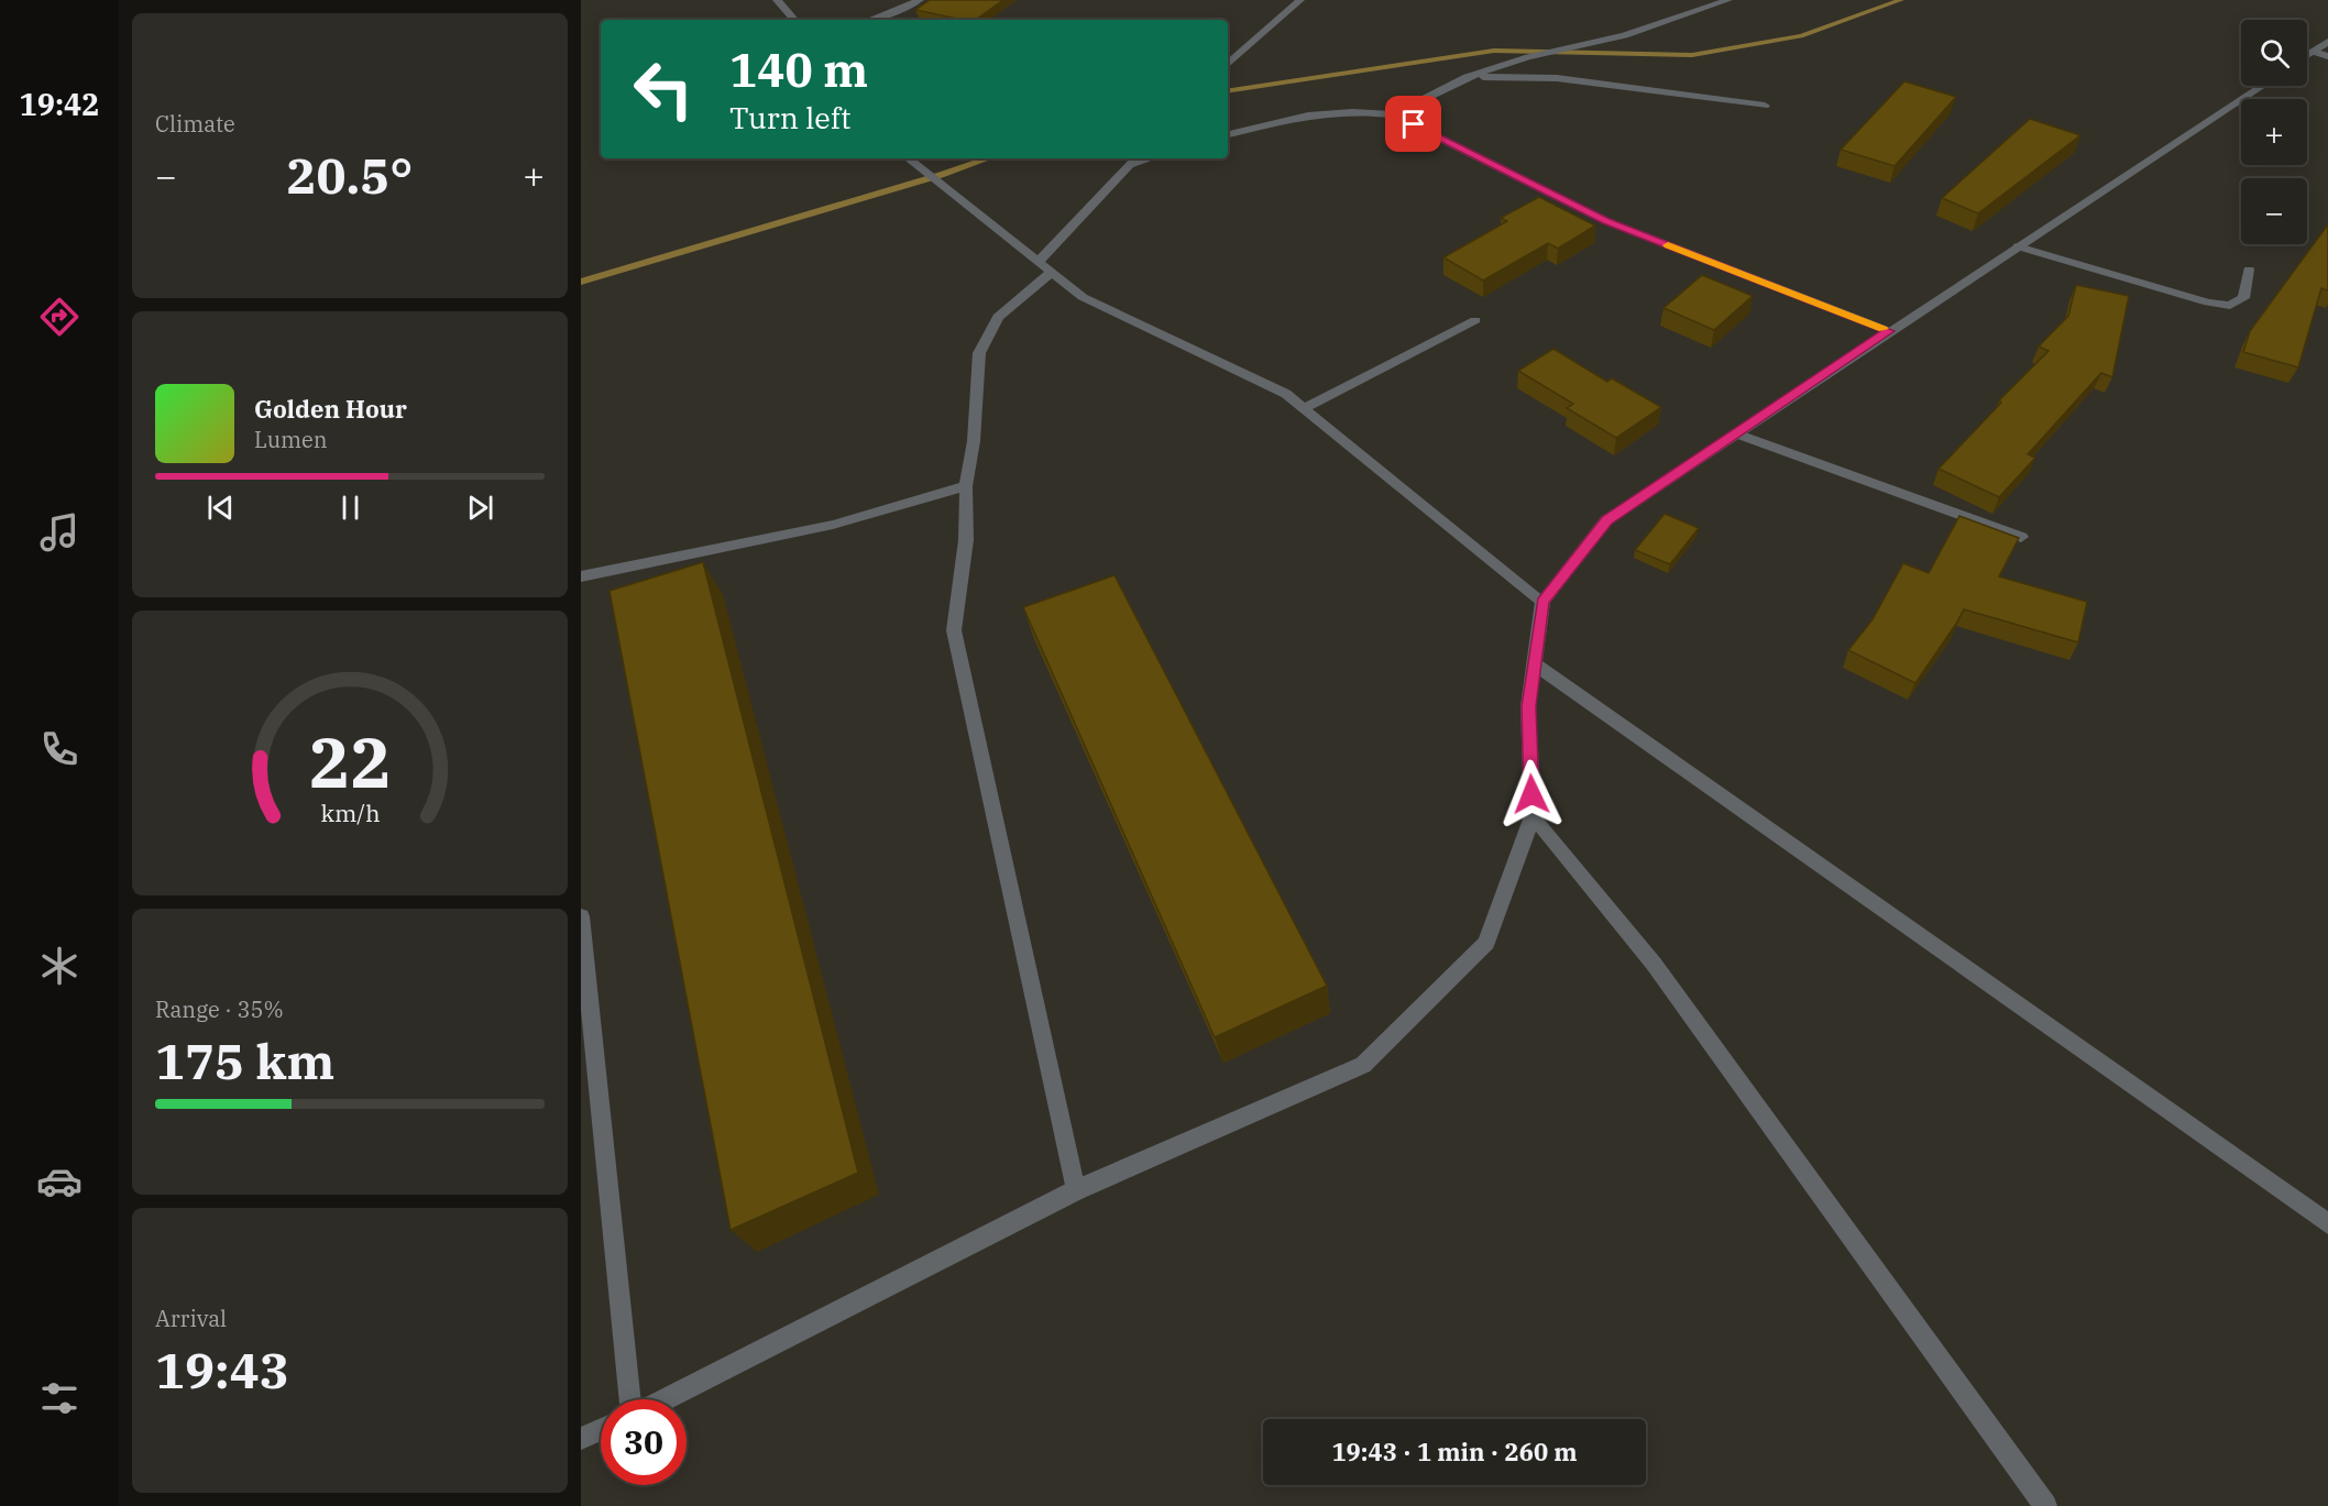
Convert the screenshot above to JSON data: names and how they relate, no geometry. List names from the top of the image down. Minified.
{"page":{"tabs":"19:42","tile":["Climate",["Range · 35%","175 km"],["Arrival","19:43"]],"map_buttons":["+","−"],"turn":["140 m","Turn left"],"heat":["−","20.5°","+"],"song":["Golden Hour","Lumen"],"limit":"30","trip":"19:43 · 1 min · 260 m","gauge":["22","km/h"]}}
